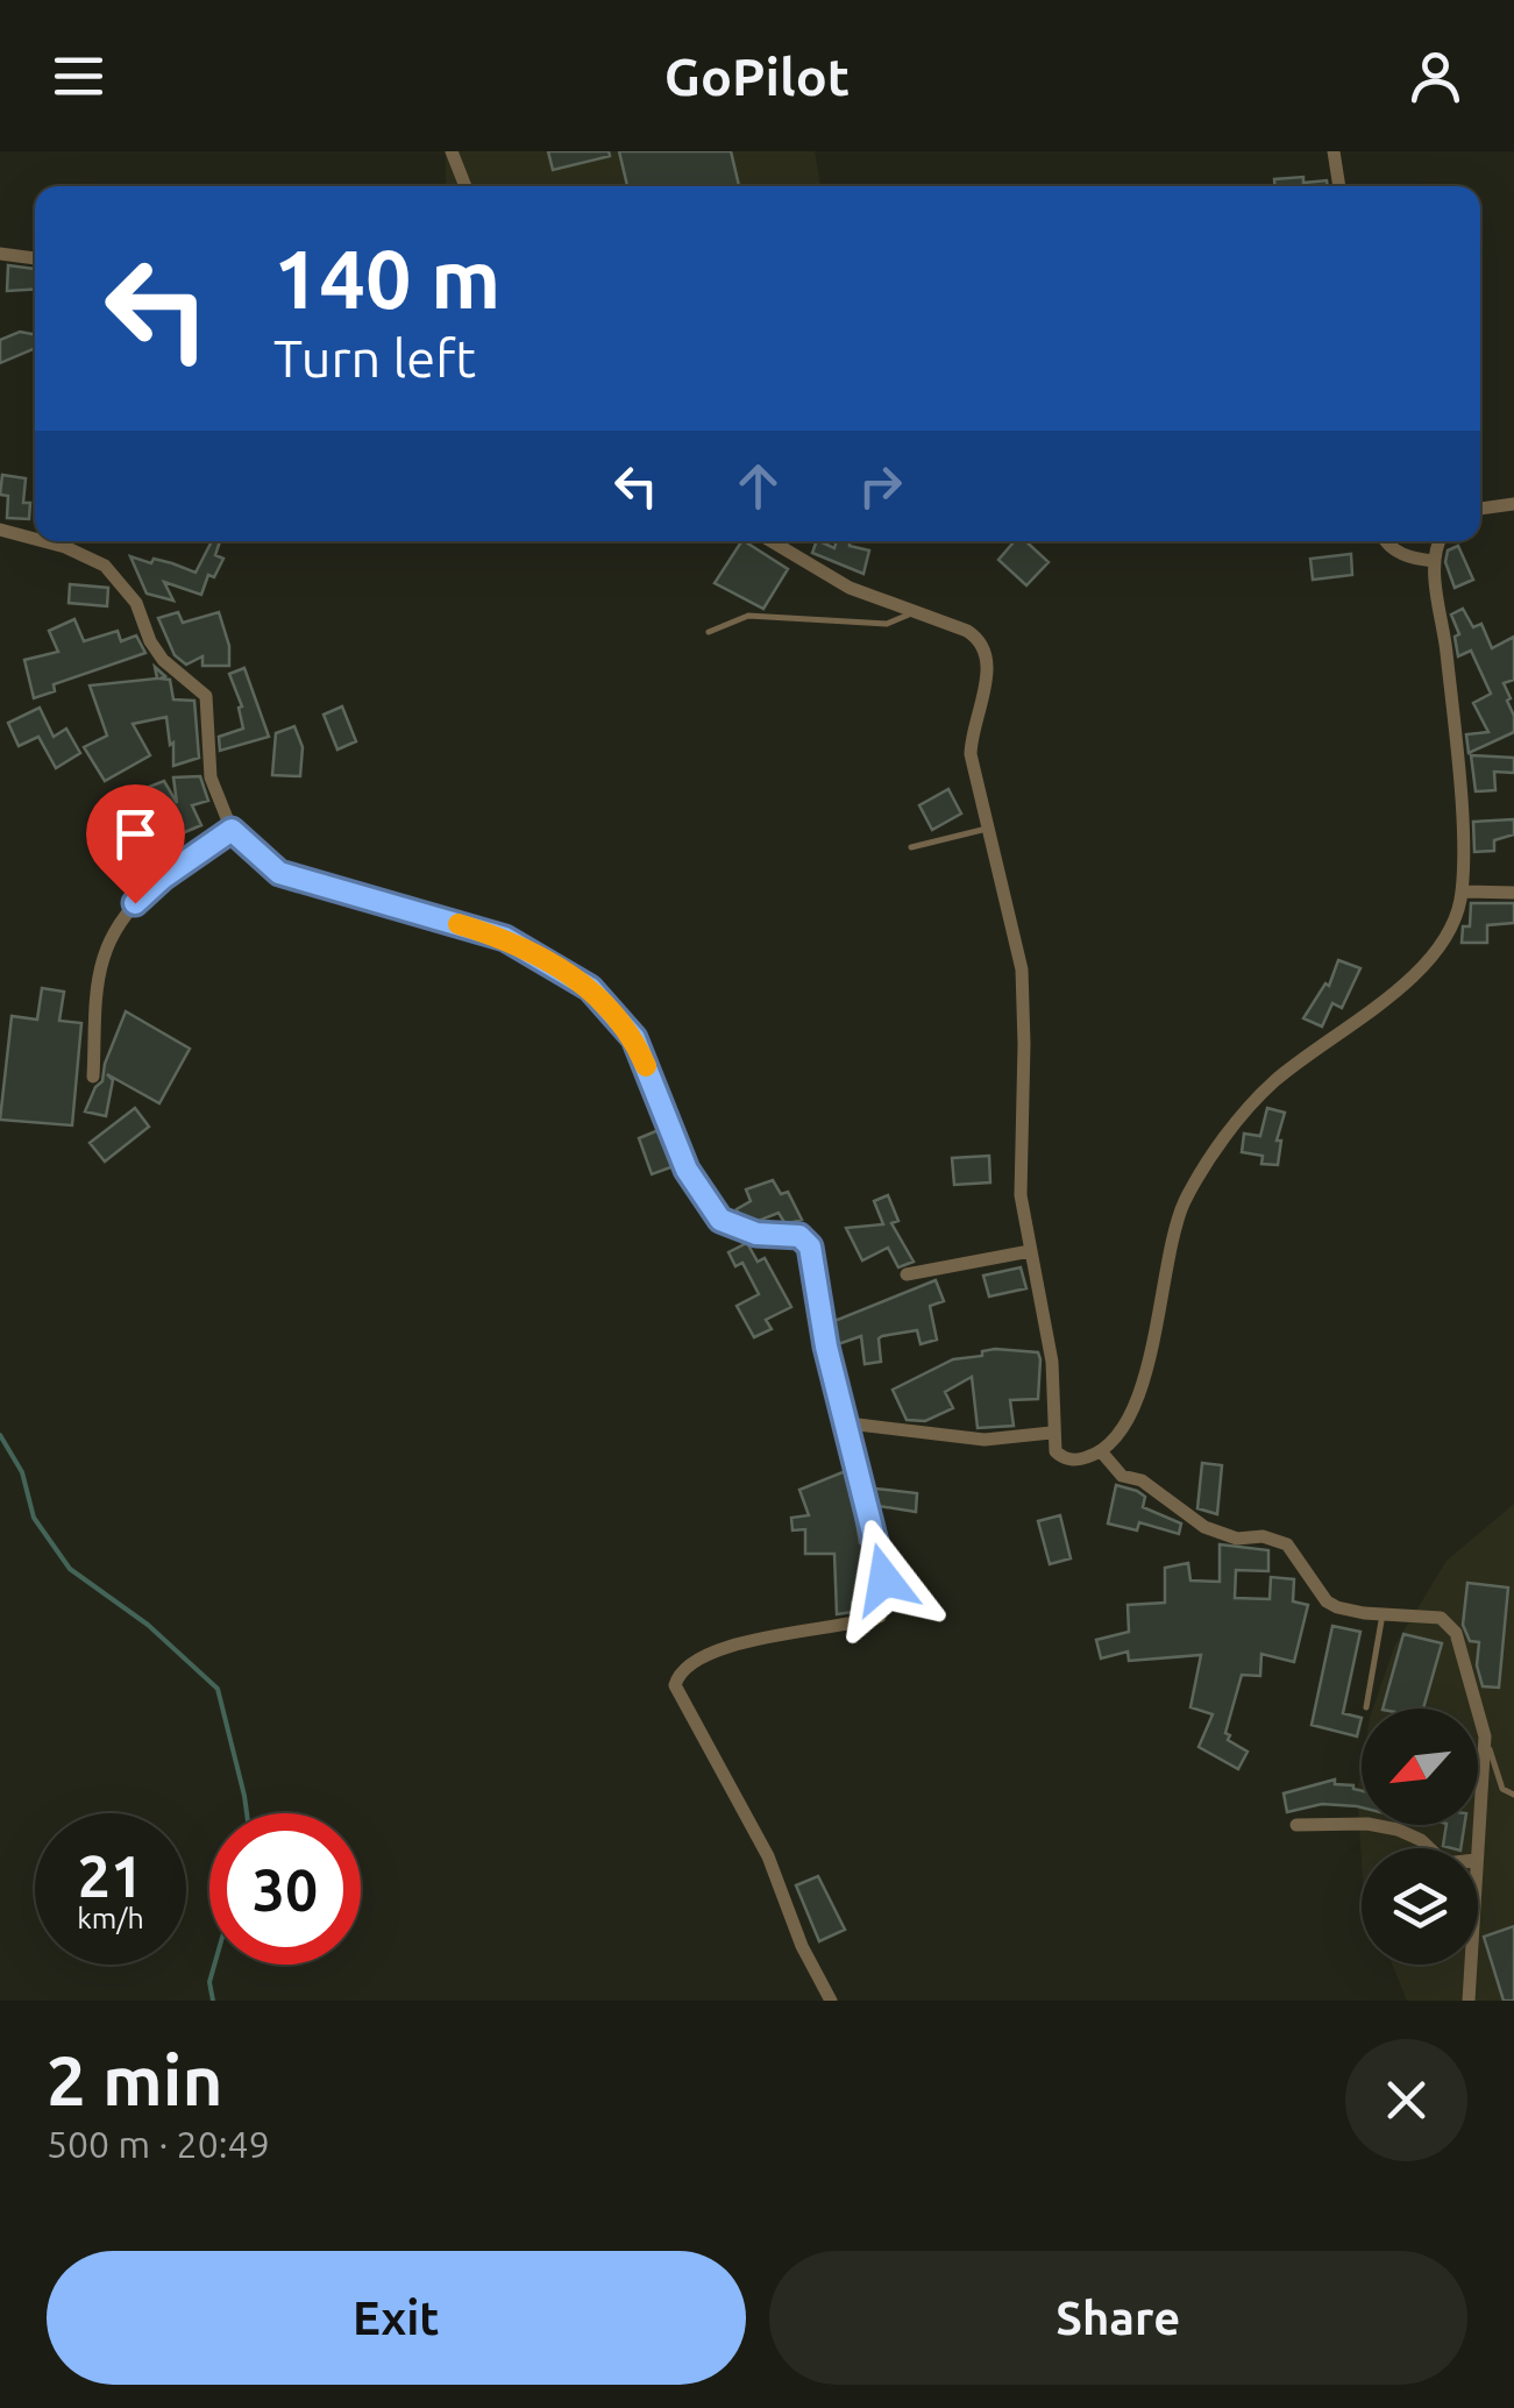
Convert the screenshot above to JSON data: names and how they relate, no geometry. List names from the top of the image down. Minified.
{"north":"bottom left","page":{"header":"GoPilot","turn":["140 m","Turn left"],"speed":"21 km/h","limit":"30","heading":["2 min","500 m · 20:49"],"buttons":["Exit","Share"]}}
